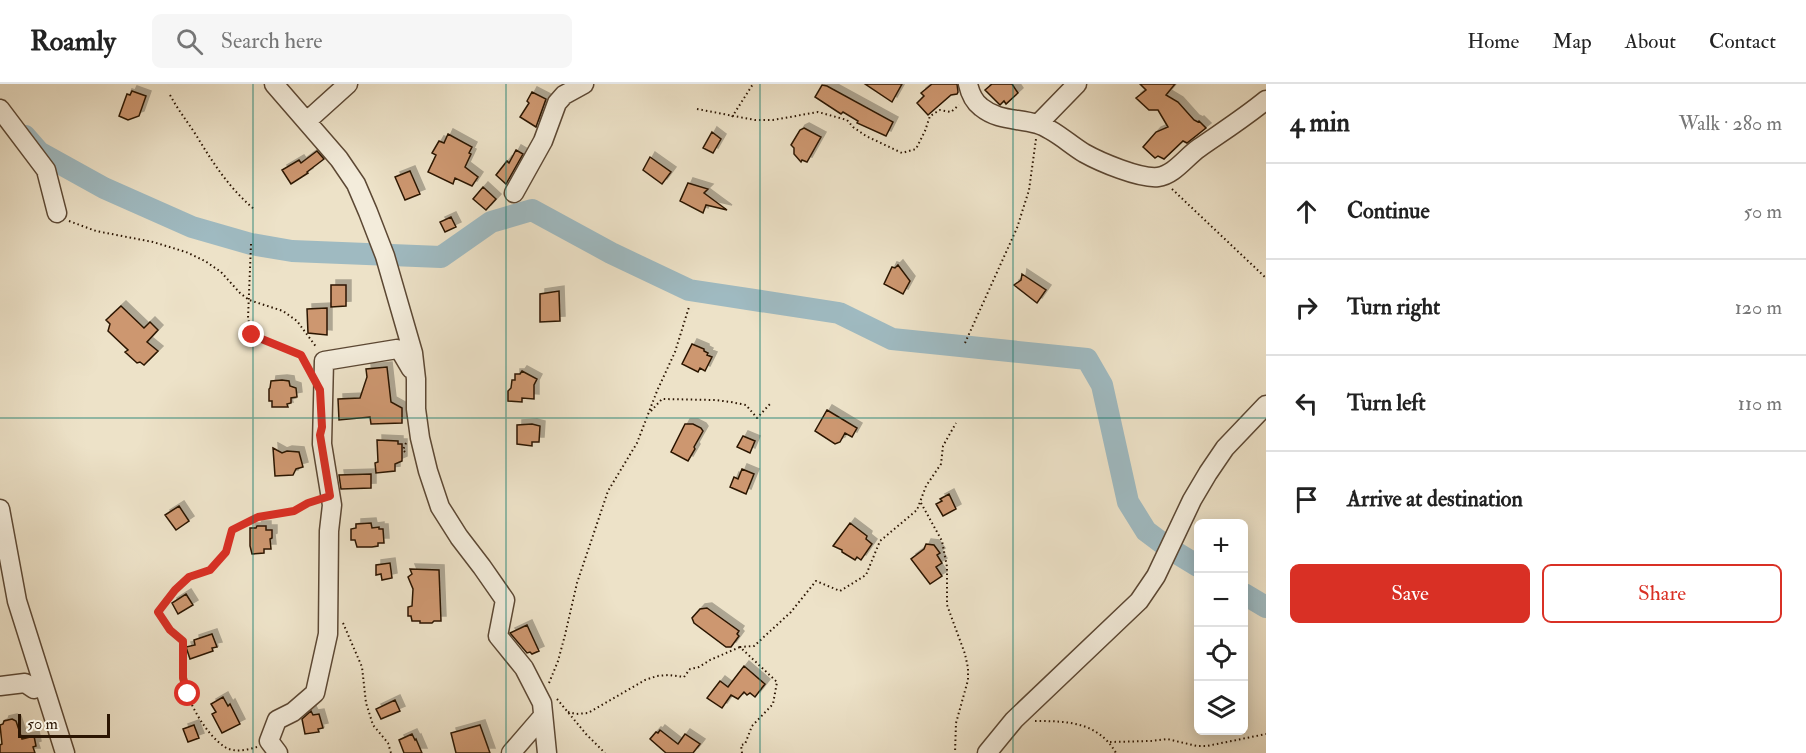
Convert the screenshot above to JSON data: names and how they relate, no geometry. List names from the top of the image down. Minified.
{"scale_bar":"50 m","page":{"header":"Roamly","search":"Search here","nav":["Home","Map","About","Contact"],"heading":["4 min","Walk · 280 m"],"list":[["Continue","50 m"],["Turn right","120 m"],["Turn left","110 m"],"Arrive at destination"],"map_buttons":["+","−"],"buttons":["Save","Share"],"scale":"50 m"}}
